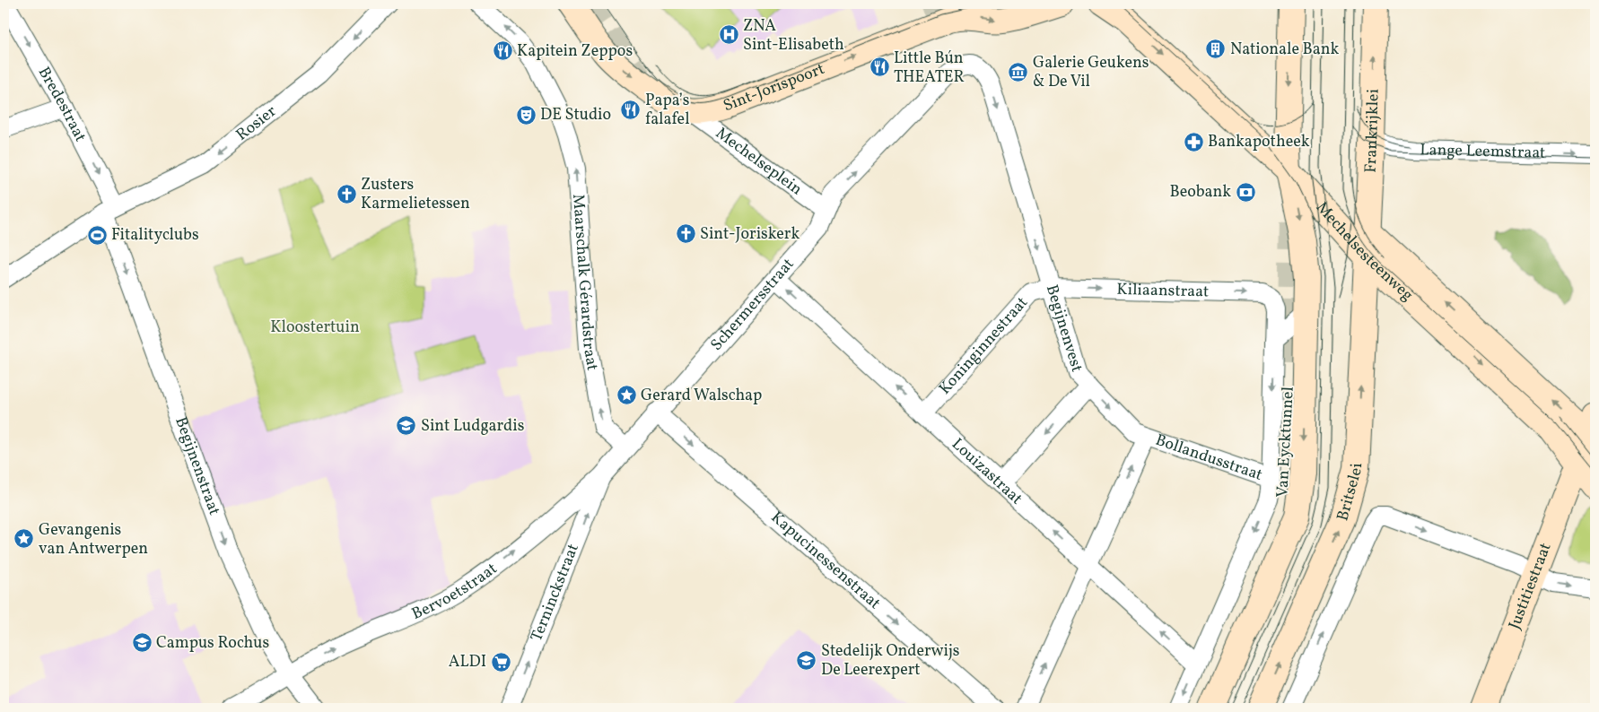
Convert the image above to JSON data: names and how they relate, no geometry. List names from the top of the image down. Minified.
{"streets":{"main road":["Sint-Jorispoort","Frankrijklei","Mechelsesteenweg","Van Eycktunnel","Britselei","Justitiestraat"],"street":["Bredestraat","Rosier","Lange Leemstraat","Mechelseplein","Maarschalk Gérardstraat","Kiliaanstraat","Schermersstraat","Begijnenvest","Koninginnestraat","Bollandusstraat","Begijnenstraat","Louizastraat","Kapucinessenstraat","Bervoetstraat","Terninckstraat"]},"crossings":[["Sint-Jorispoort","Mechelseplein"],["Bredestraat","Rosier"],["Bredestraat","Begijnenstraat"],["Rosier","Begijnenstraat"],["Frankrijklei","Lange Leemstraat"],["Frankrijklei","Mechelsesteenweg"],["Frankrijklei","Britselei"],["Mechelseplein","Schermersstraat"],["Mechelsesteenweg","Britselei"],["Mechelsesteenweg","Justitiestraat"],["Maarschalk Gérardstraat","Schermersstraat"],["Kiliaanstraat","Begijnenvest"],["Kiliaanstraat","Koninginnestraat"],["Schermersstraat","Begijnenvest"],["Schermersstraat","Louizastraat"],["Schermersstraat","Kapucinessenstraat"],["Schermersstraat","Bervoetstraat"],["Schermersstraat","Terninckstraat"],["Begijnenvest","Koninginnestraat"],["Begijnenvest","Bollandusstraat"],["Koninginnestraat","Louizastraat"],["Begijnenstraat","Bervoetstraat"],["Britselei","Justitiestraat"],["Bervoetstraat","Terninckstraat"]],"one_way":["Sint-Jorispoort","Bredestraat","Rosier","Lange Leemstraat","Maarschalk Gérardstraat","Kiliaanstraat","Schermersstraat","Begijnenvest","Begijnenstraat","Louizastraat","Kapucinessenstraat","Bervoetstraat","Terninckstraat"],"parks":["Kloostertuin"],"places":{"hospital":["ZNA Sint-Elisabeth"],"building":["Nationale Bank"],"restaurant":["Kapitein Zeppos","Little Bún THEATER","Papa’s falafel"],"museum":["Galerie Geukens & De Vil"],"theatre":["DE Studio"],"pharmacy":["Bankapotheek"],"bank":["Beobank"],"church":["Zusters Karmelietessen","Sint-Joriskerk"],"sports":["Fitalityclubs"],"place":["Gerard Walschap","Gevangenis van Antwerpen"],"school or university":["Sint Ludgardis","Campus Rochus","Stedelijk Onderwijs De Leerexpert"],"supermarket":["ALDI"]}}
